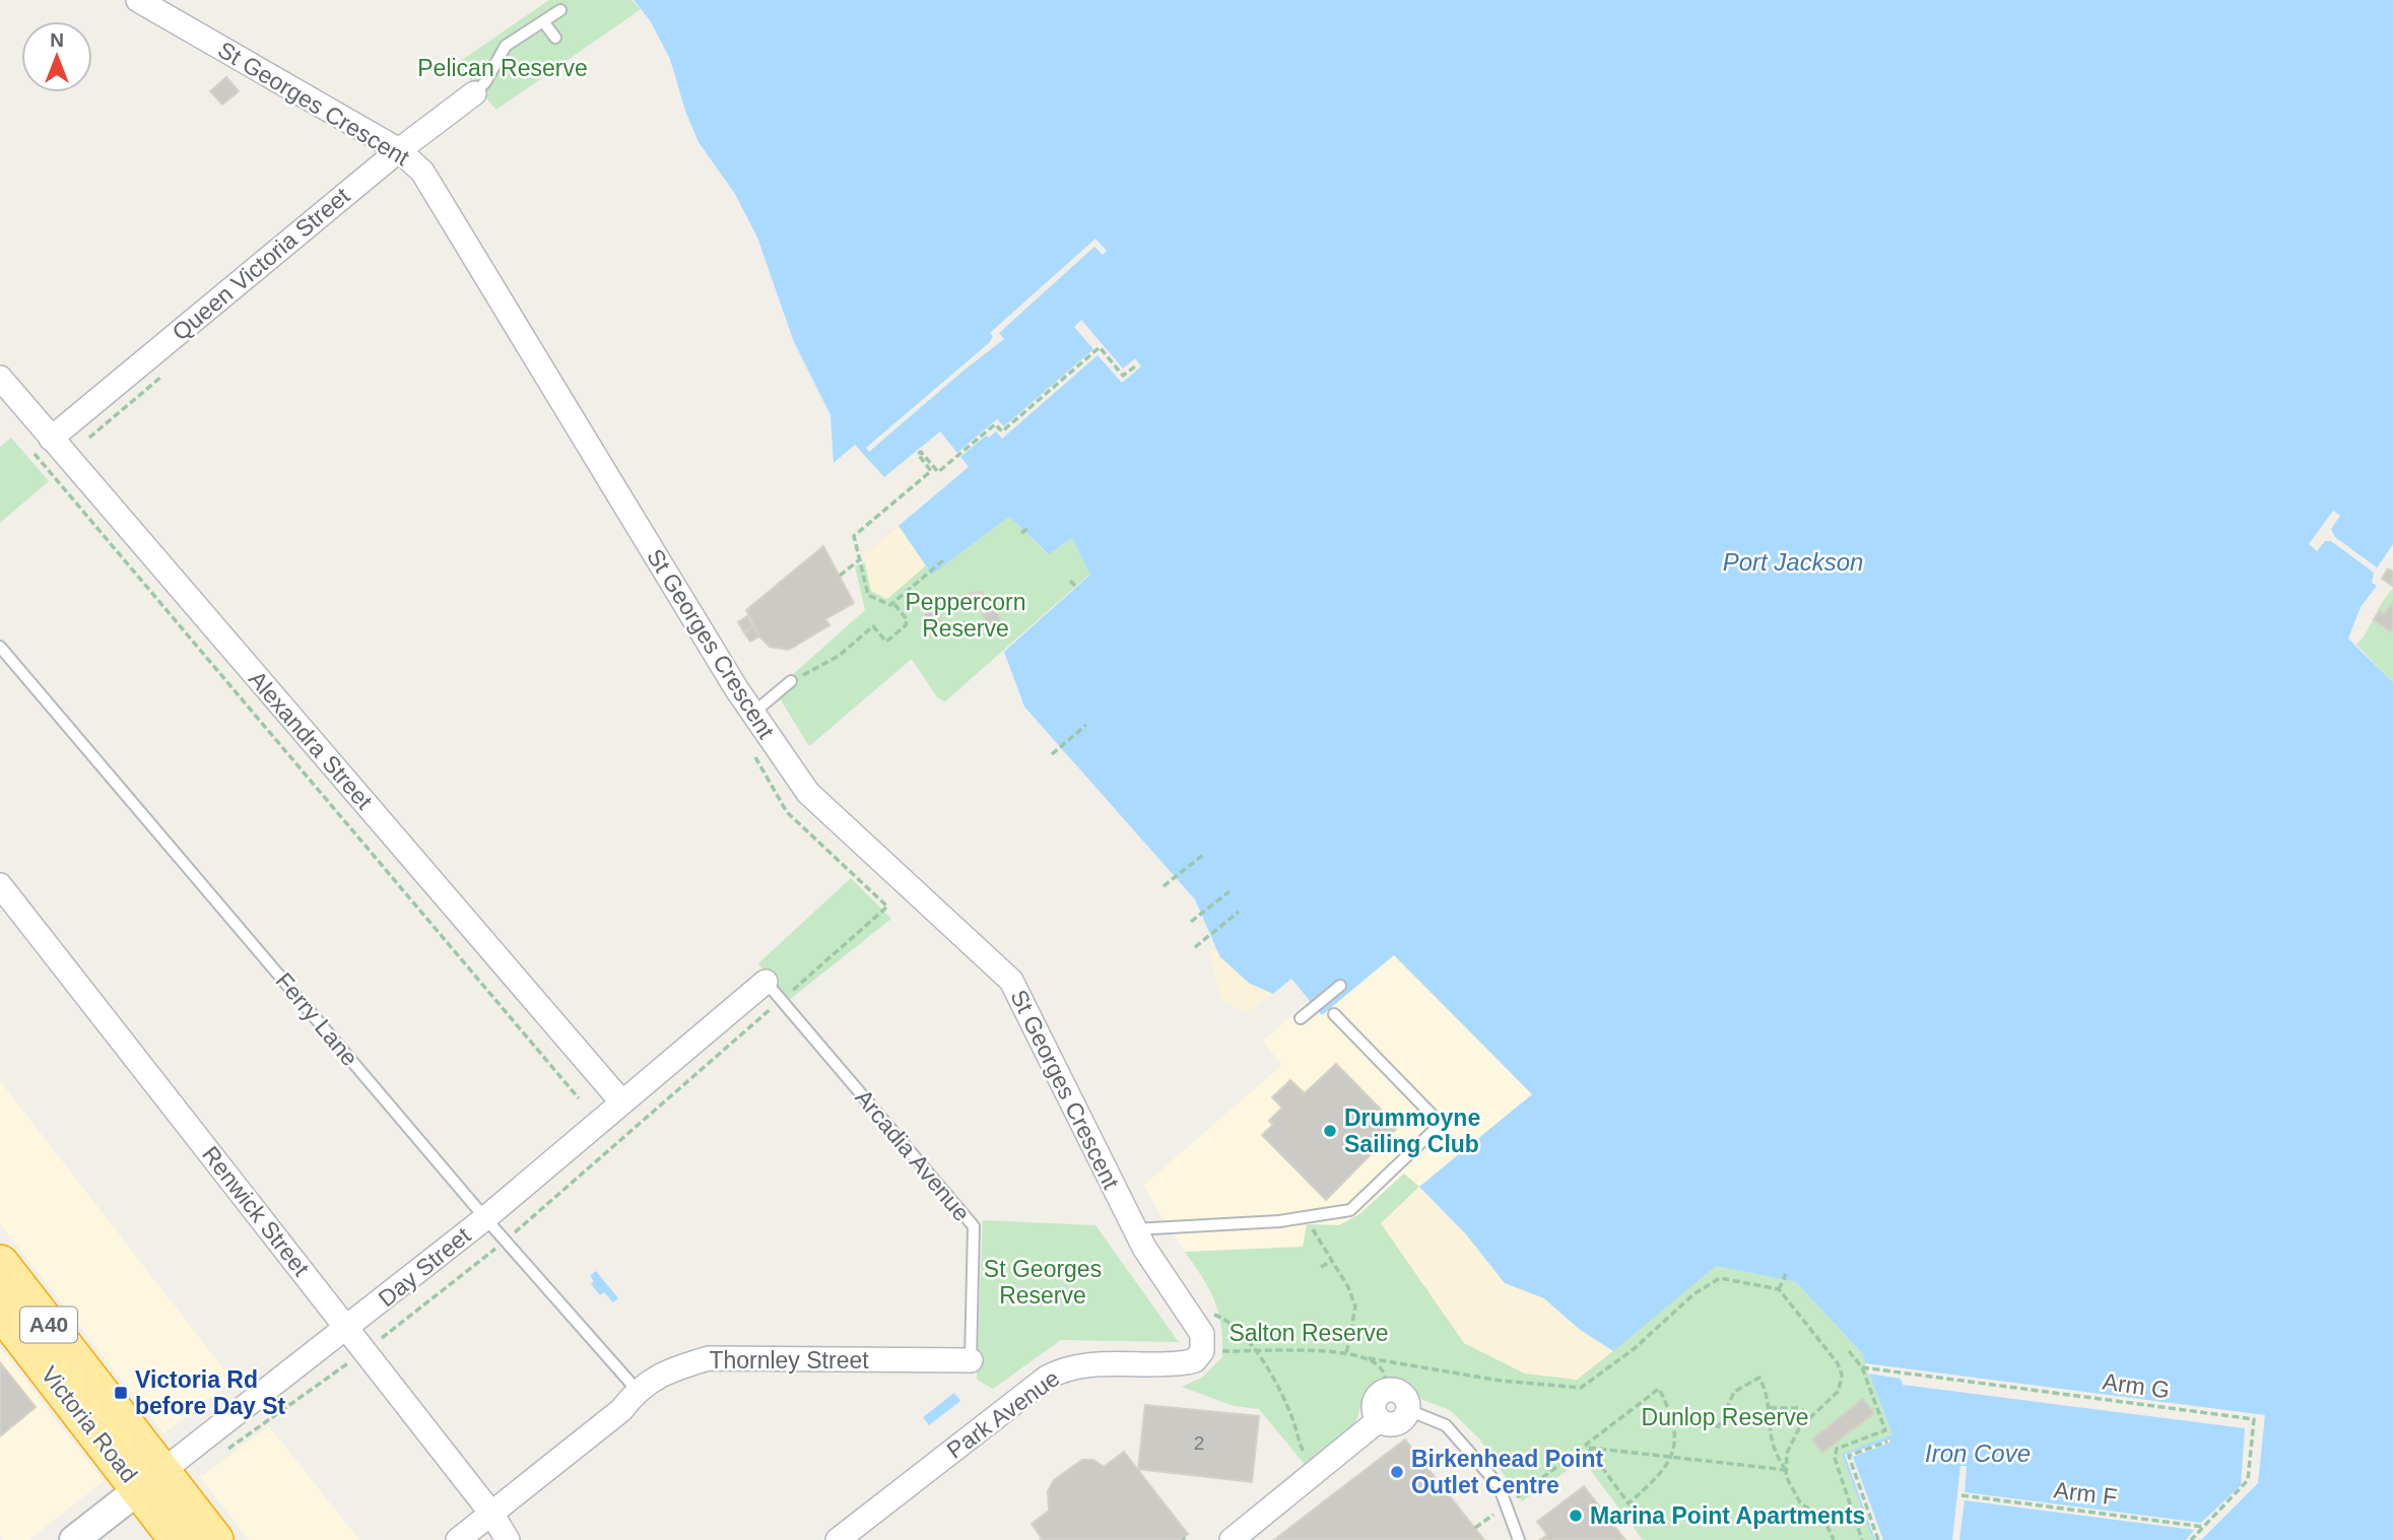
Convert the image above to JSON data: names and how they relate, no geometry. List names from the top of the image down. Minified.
{"streets":{"highway":["A40","Victoria Road"],"street":["St Georges Crescent","Queen Victoria Street","Alexandra Street","Renwick Street","Day Street","Thornley Street","Park Avenue"],"lane":["Ferry Lane","Arcadia Avenue"],"path":["Arm G","Arm F"]},"crossings":[["St Georges Crescent","Queen Victoria Street"],["St Georges Crescent","Park Avenue"],["Queen Victoria Street","Alexandra Street"],["Alexandra Street","Day Street"],["Ferry Lane","Day Street"],["Ferry Lane","Thornley Street"],["Arcadia Avenue","Day Street"],["Arcadia Avenue","Thornley Street"],["Renwick Street","Day Street"],["Renwick Street","Thornley Street"],["Day Street","Victoria Road"],["Arm G","Arm F"]],"water":["Port Jackson","Iron Cove"],"parks":["Pelican Reserve","Peppercorn Reserve","St Georges Reserve","Salton Reserve","Dunlop Reserve"],"places":{"other":["Drummoyne Sailing Club","Birkenhead Point Outlet Centre","Marina Point Apartments"],"transit":["Victoria Rd before Day St"]},"house_numbers":["2"],"north":"top"}
